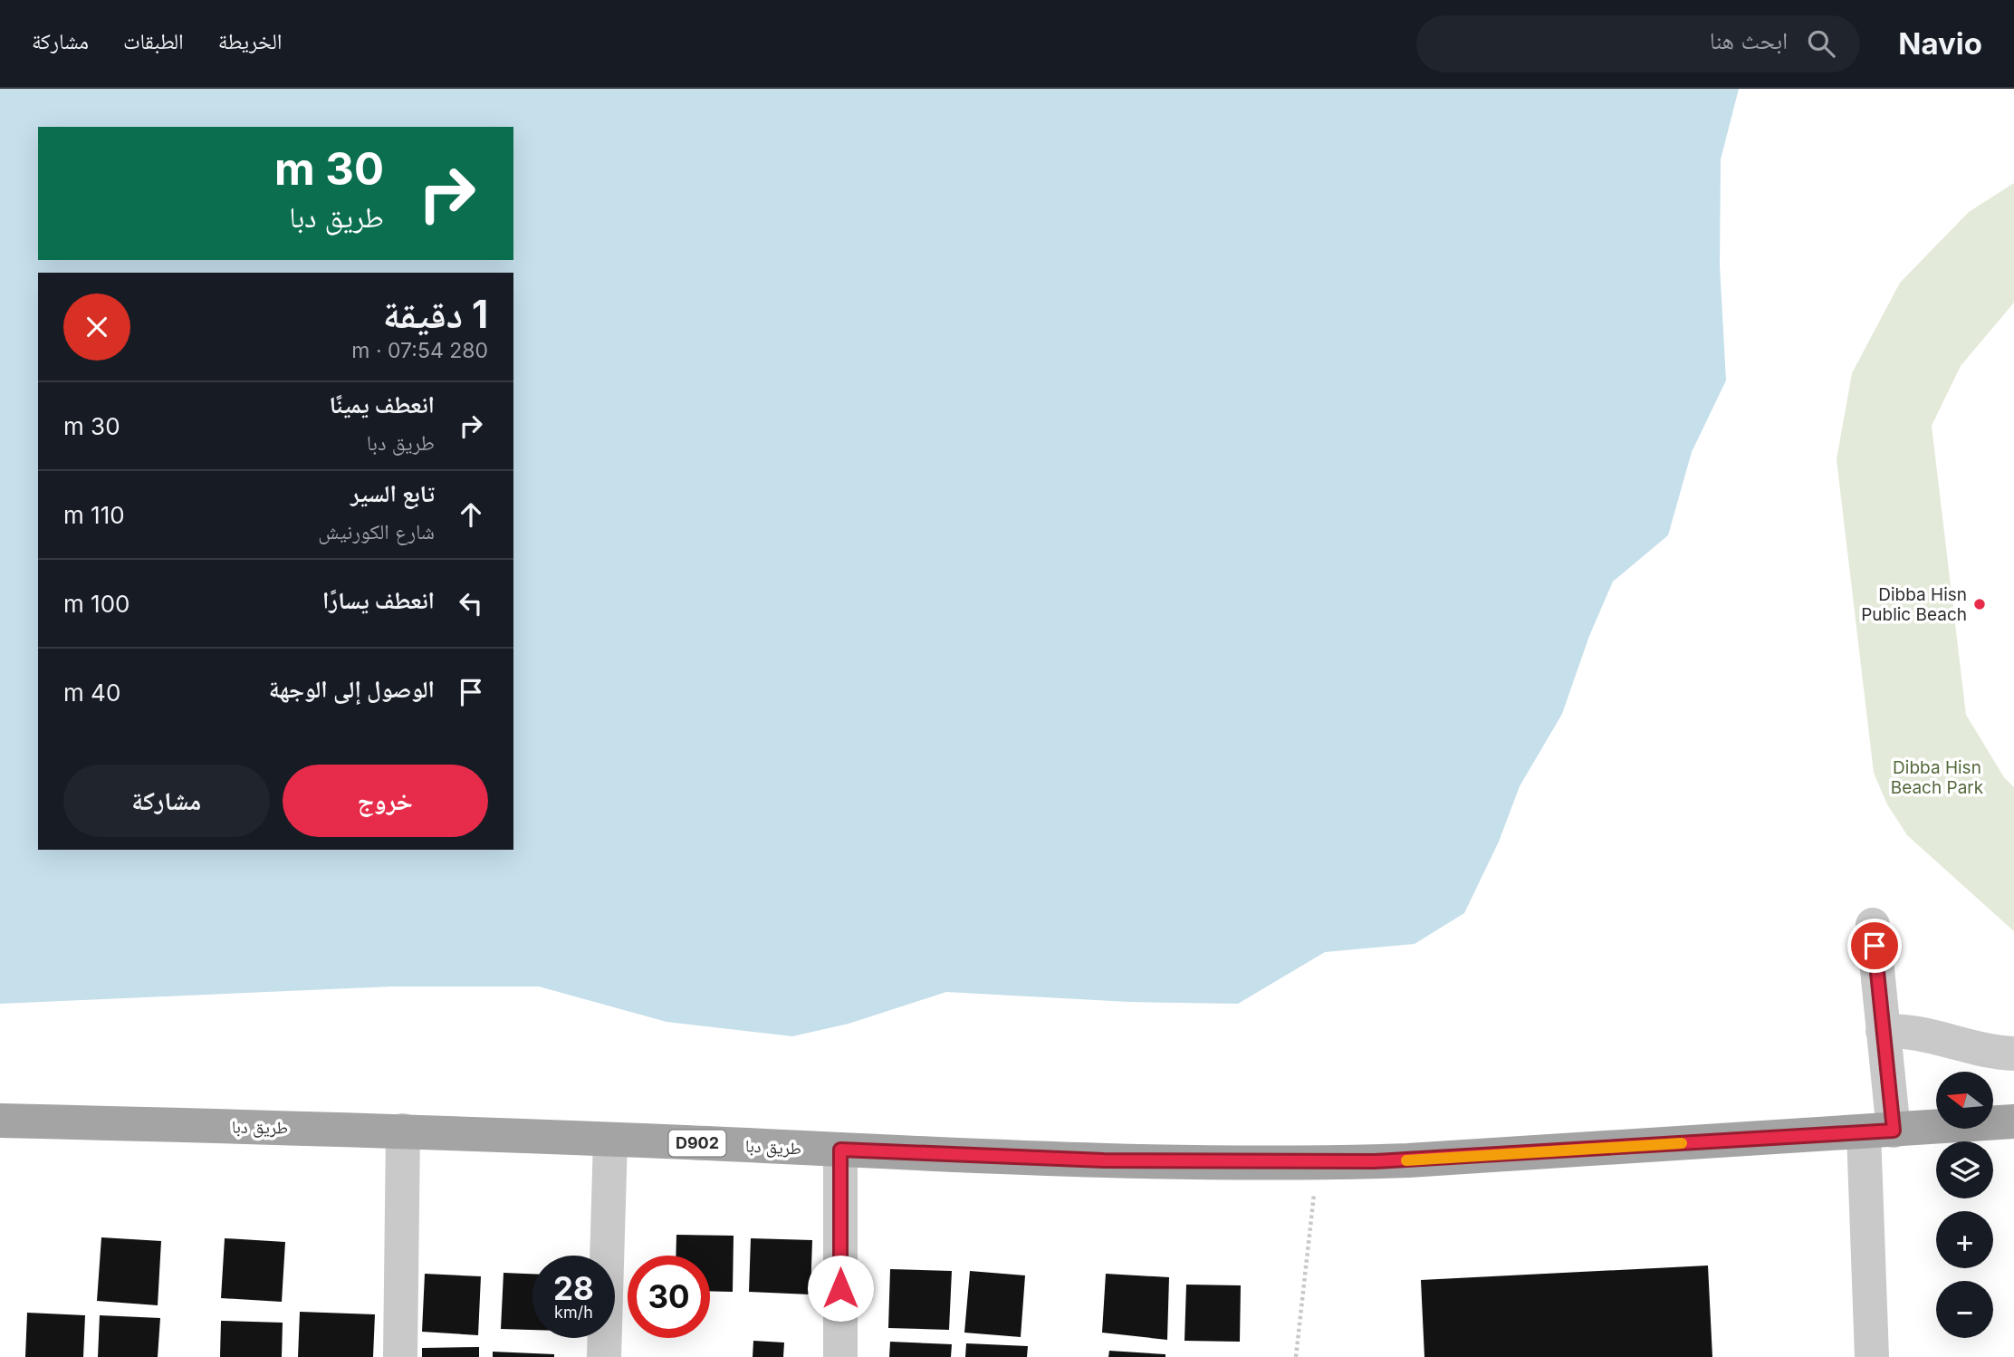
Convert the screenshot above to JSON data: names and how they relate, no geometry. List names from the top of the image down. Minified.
{"streets":{"main road":["طريق دبا","D902"]},"parks":["Dibba Hisn Beach Park"],"places":["Dibba Hisn Public Beach"],"north":"left","page":{"header":"Navio","search":"ابحث هنا","nav":["الخريطة","الطبقات","مشاركة"],"turn":["30 m","طريق دبا"],"heading":["1 دقيقة","280 m · 07:54"],"list":[{"name":"انعطف يمينًا","note":"طريق دبا","value":"30 m"},{"name":"تابع السير","note":"شارع الكورنيش","value":"110 m"},{"name":"انعطف يسارًا","value":"100 m"},{"name":"الوصول إلى الوجهة","value":"40 m"}],"buttons":["خروج","مشاركة"],"map_buttons":["+","−"],"speed":"28 km/h","limit":"30"}}
